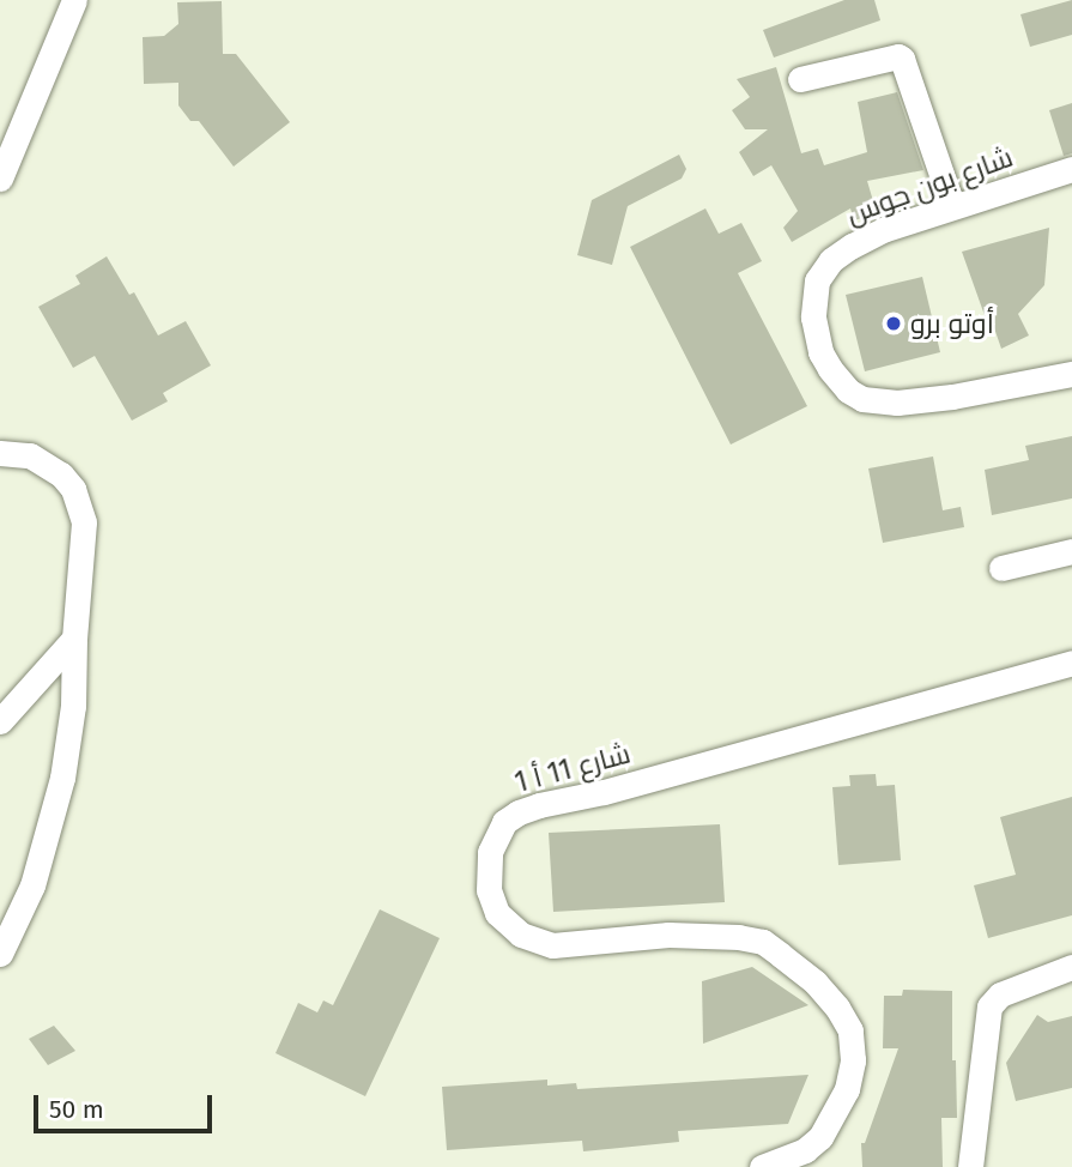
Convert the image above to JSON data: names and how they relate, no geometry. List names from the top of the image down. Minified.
{"streets":{"street":["شارع بون جوس","شارع 11 أ 1"]},"places":["أوتو برو"],"scale_bar":"50 m"}
